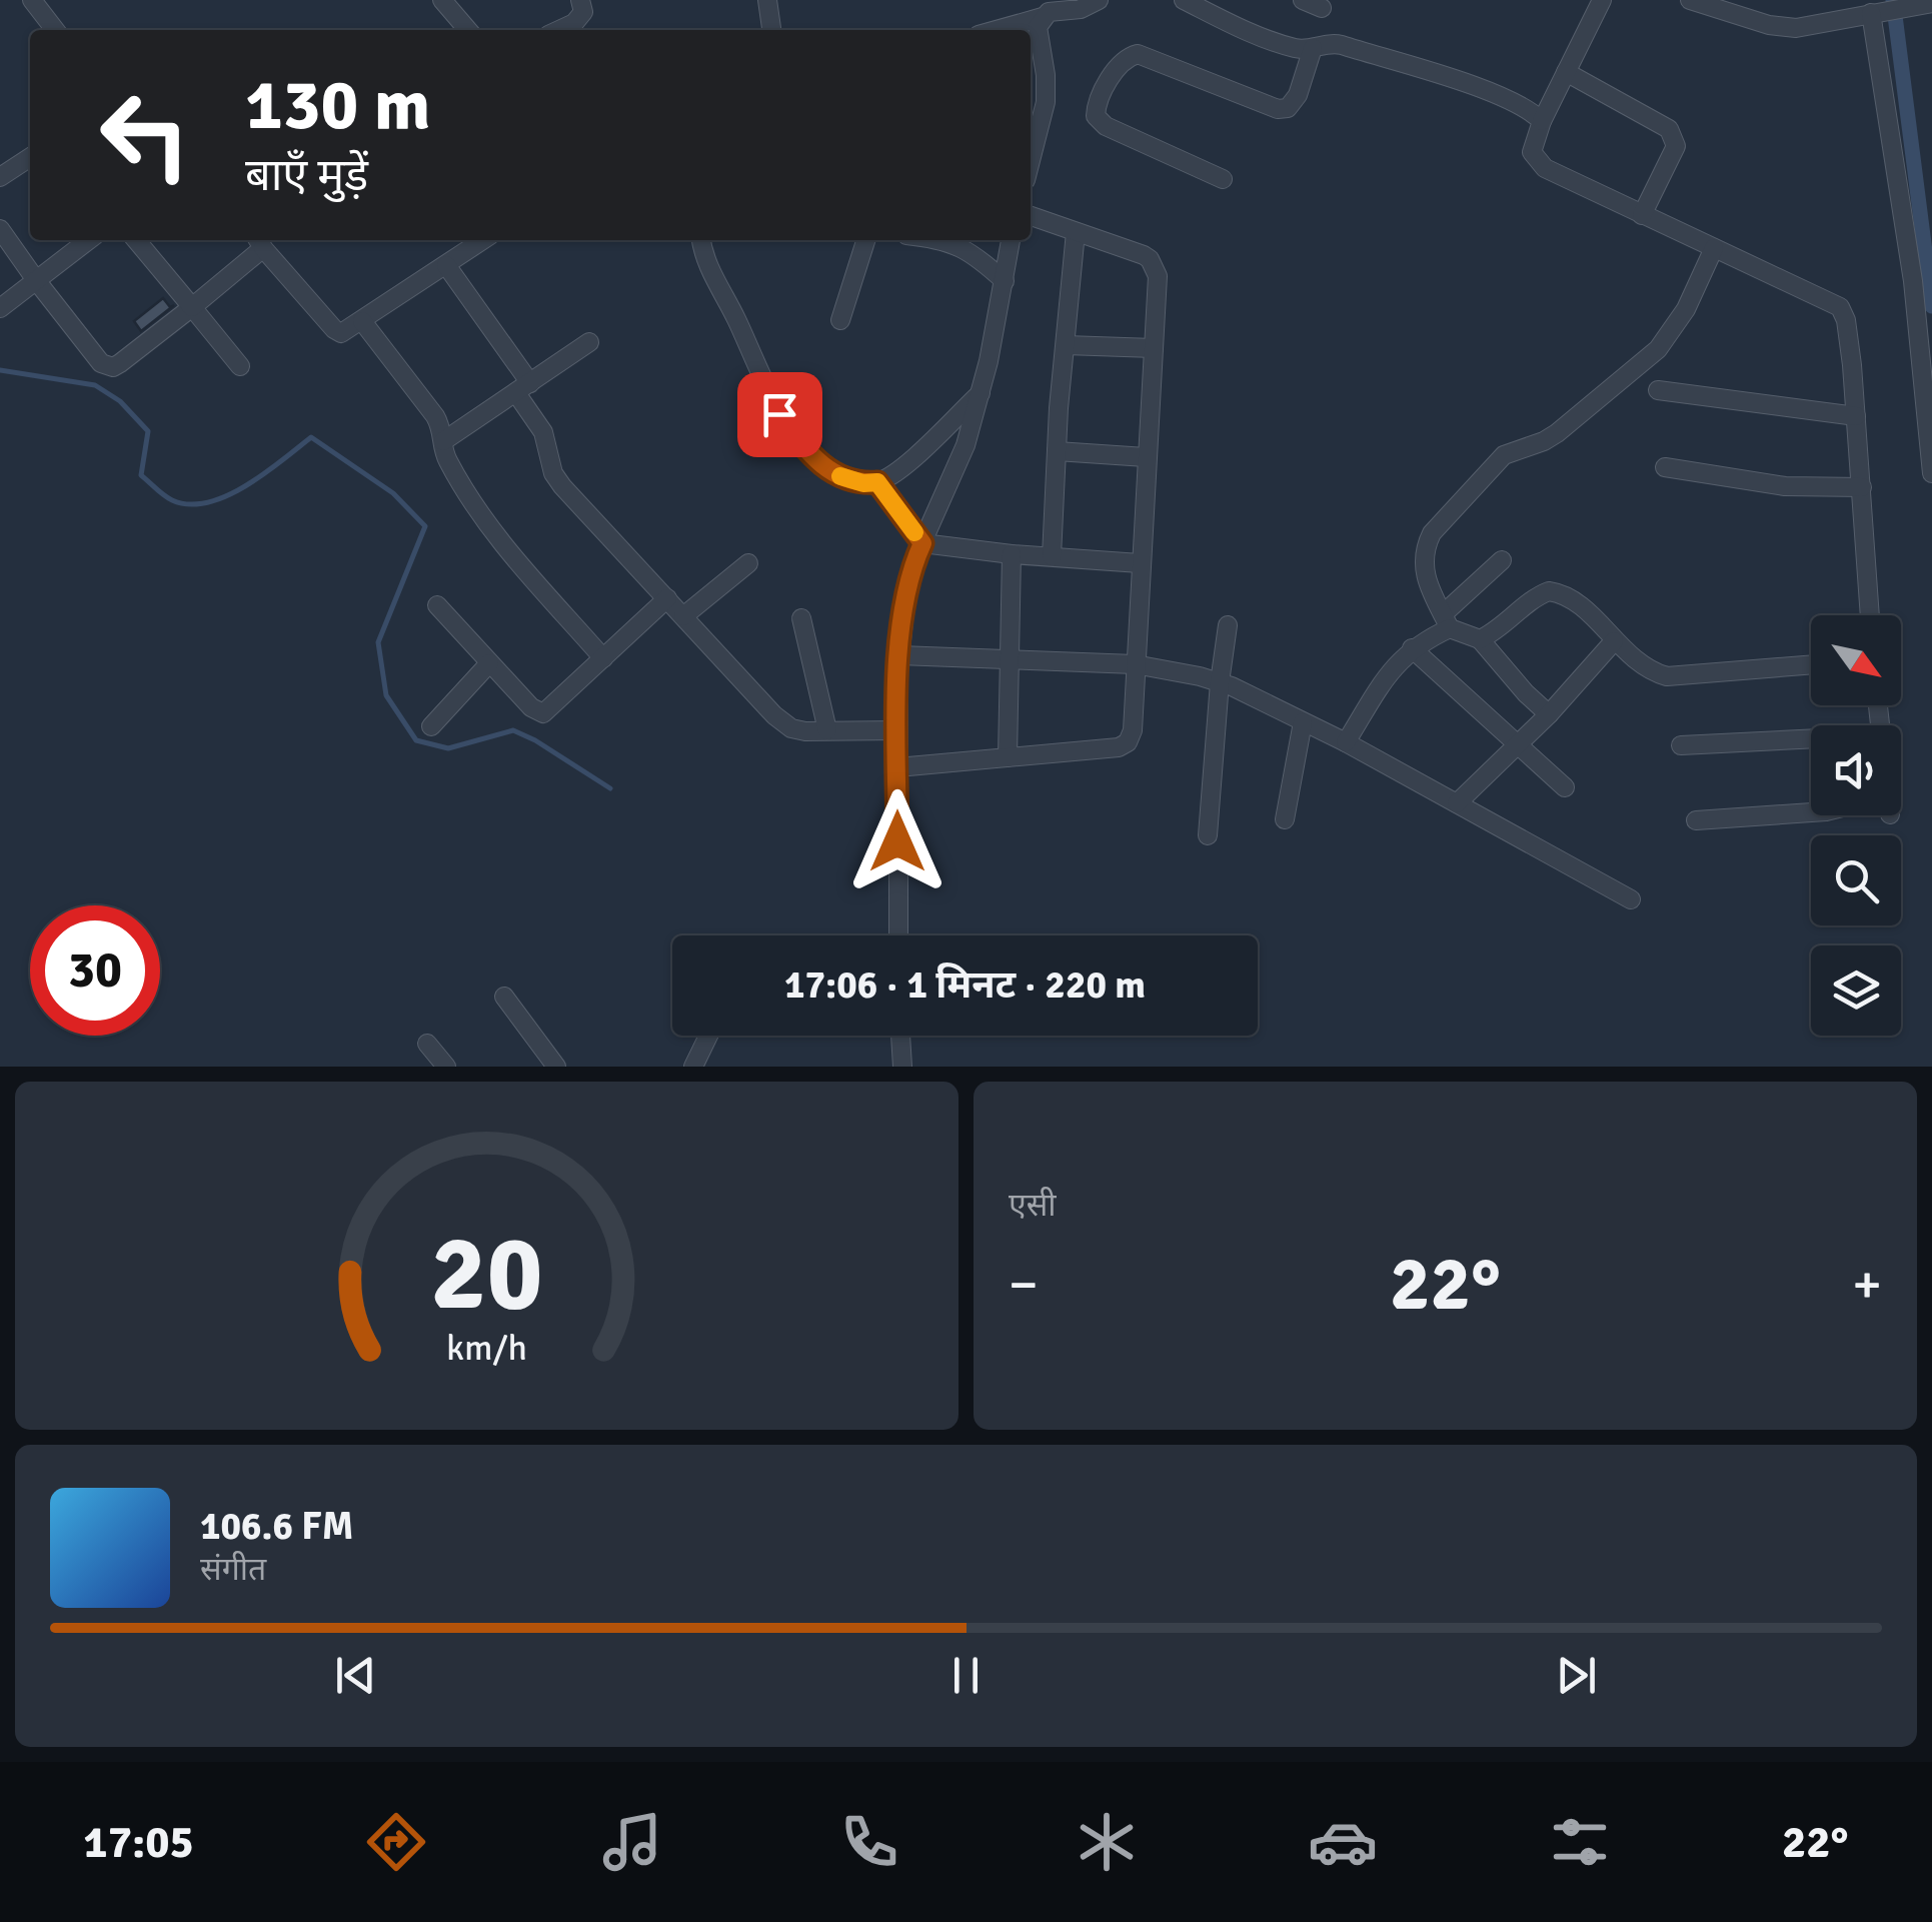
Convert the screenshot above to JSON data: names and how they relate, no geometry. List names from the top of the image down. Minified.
{"north":"bottom right","page":{"turn":["130 m","बाएँ मुड़ें"],"limit":"30","trip":"17:06 · 1 मिनट · 220 m","tile":"एसी","heat":["−","22°","+"],"song":["106.6 FM","संगीत"],"tabs":["17:05","22°"],"gauge":["20","km/h"]}}
